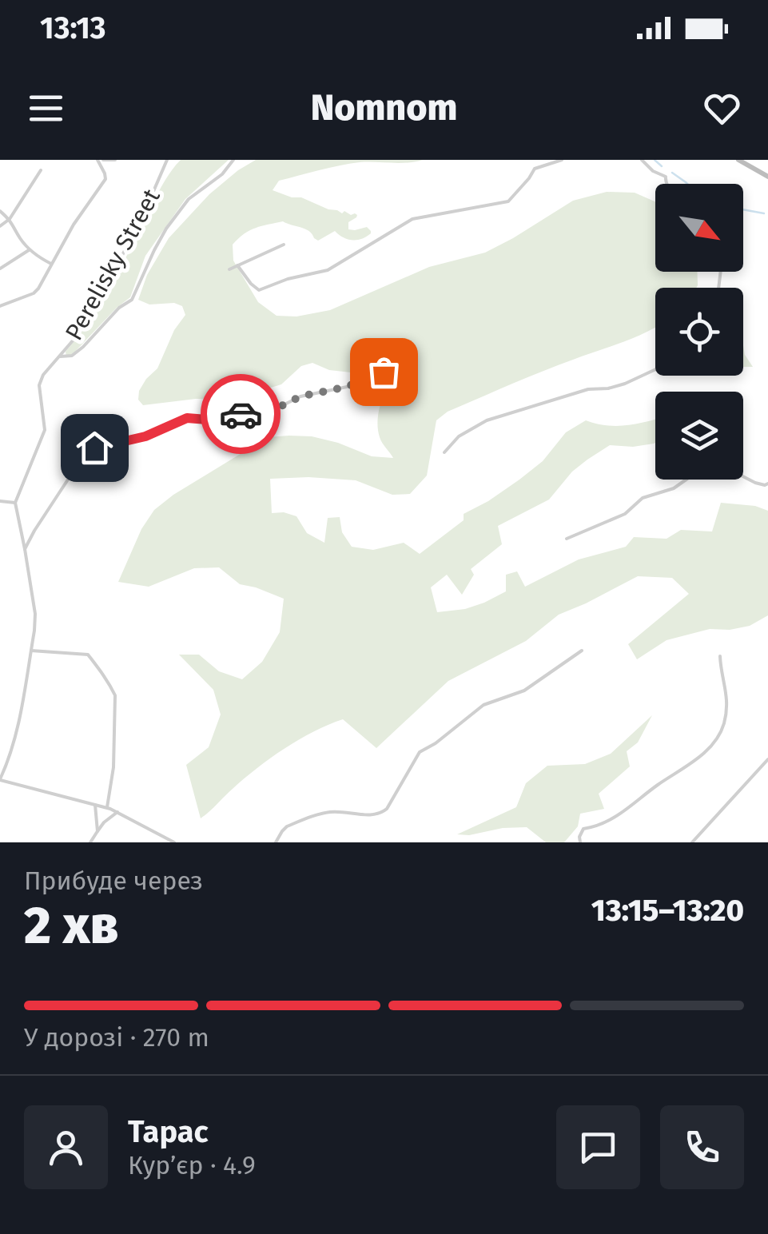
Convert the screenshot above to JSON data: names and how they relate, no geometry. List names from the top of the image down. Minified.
{"streets":{"street":["Perelisky Street"]},"north":"bottom right","page":{"status":"13:13","header":"Nomnom","heading":["2 хв","Прибуде через","13:15–13:20"],"panel":["Тарас","Кур’єр · 4.9"],"bar":"У дорозі · 270 m"}}
